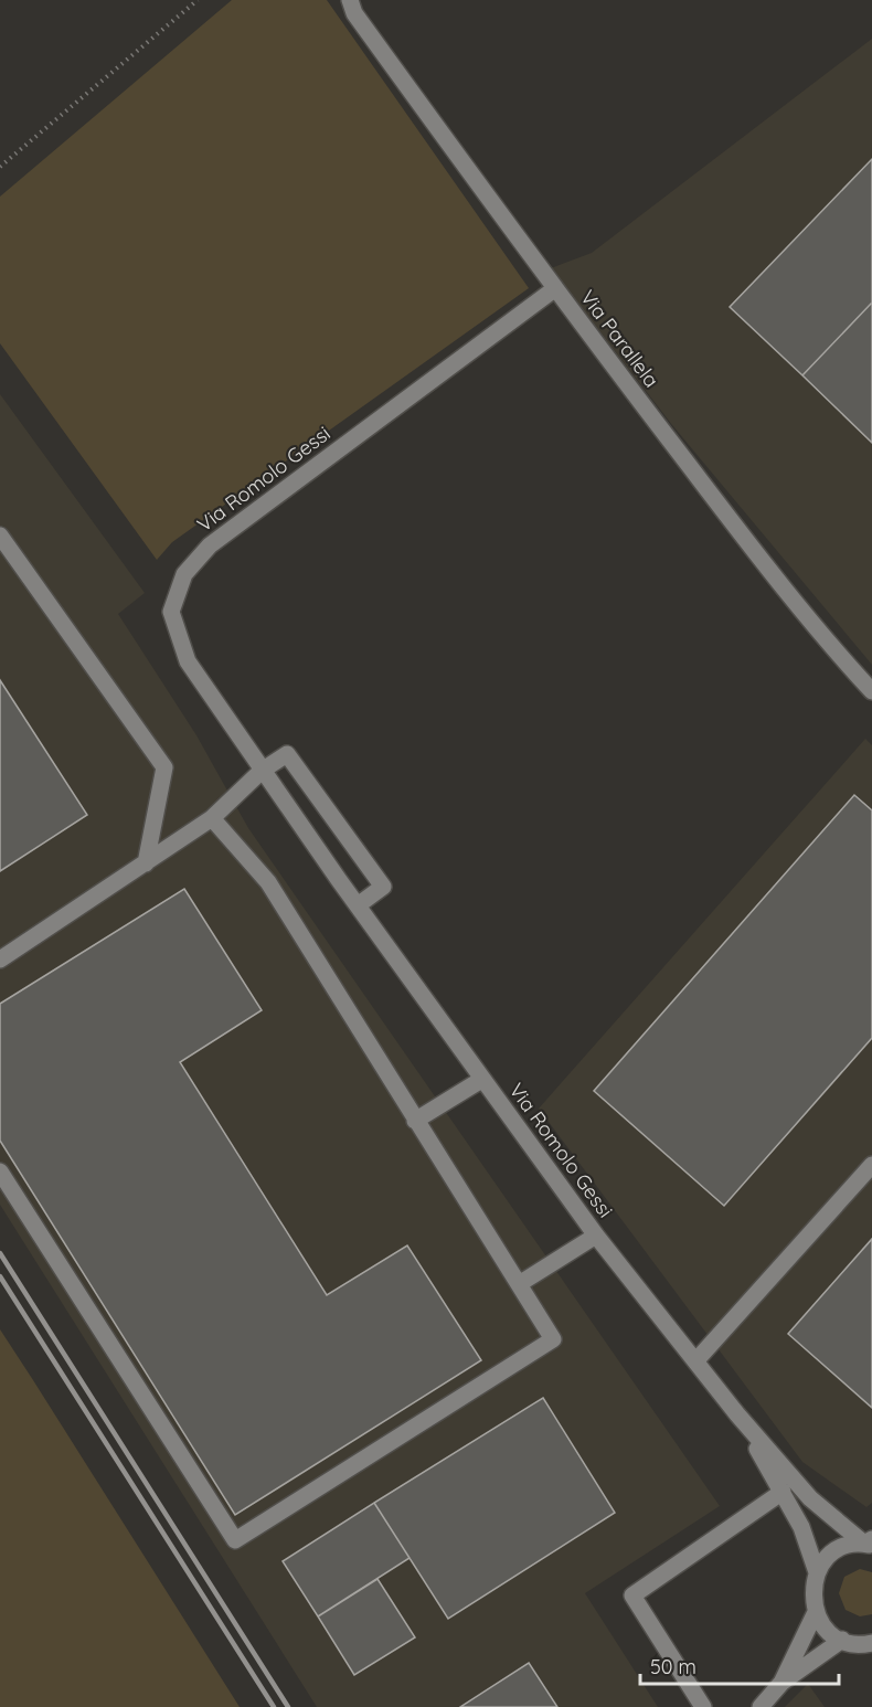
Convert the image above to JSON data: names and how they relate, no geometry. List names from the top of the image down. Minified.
{"streets":{"street":["Via Parallela","Via Romolo Gessi"]},"crossings":[["Via Parallela","Via Romolo Gessi"]],"scale_bar":"50 m"}
